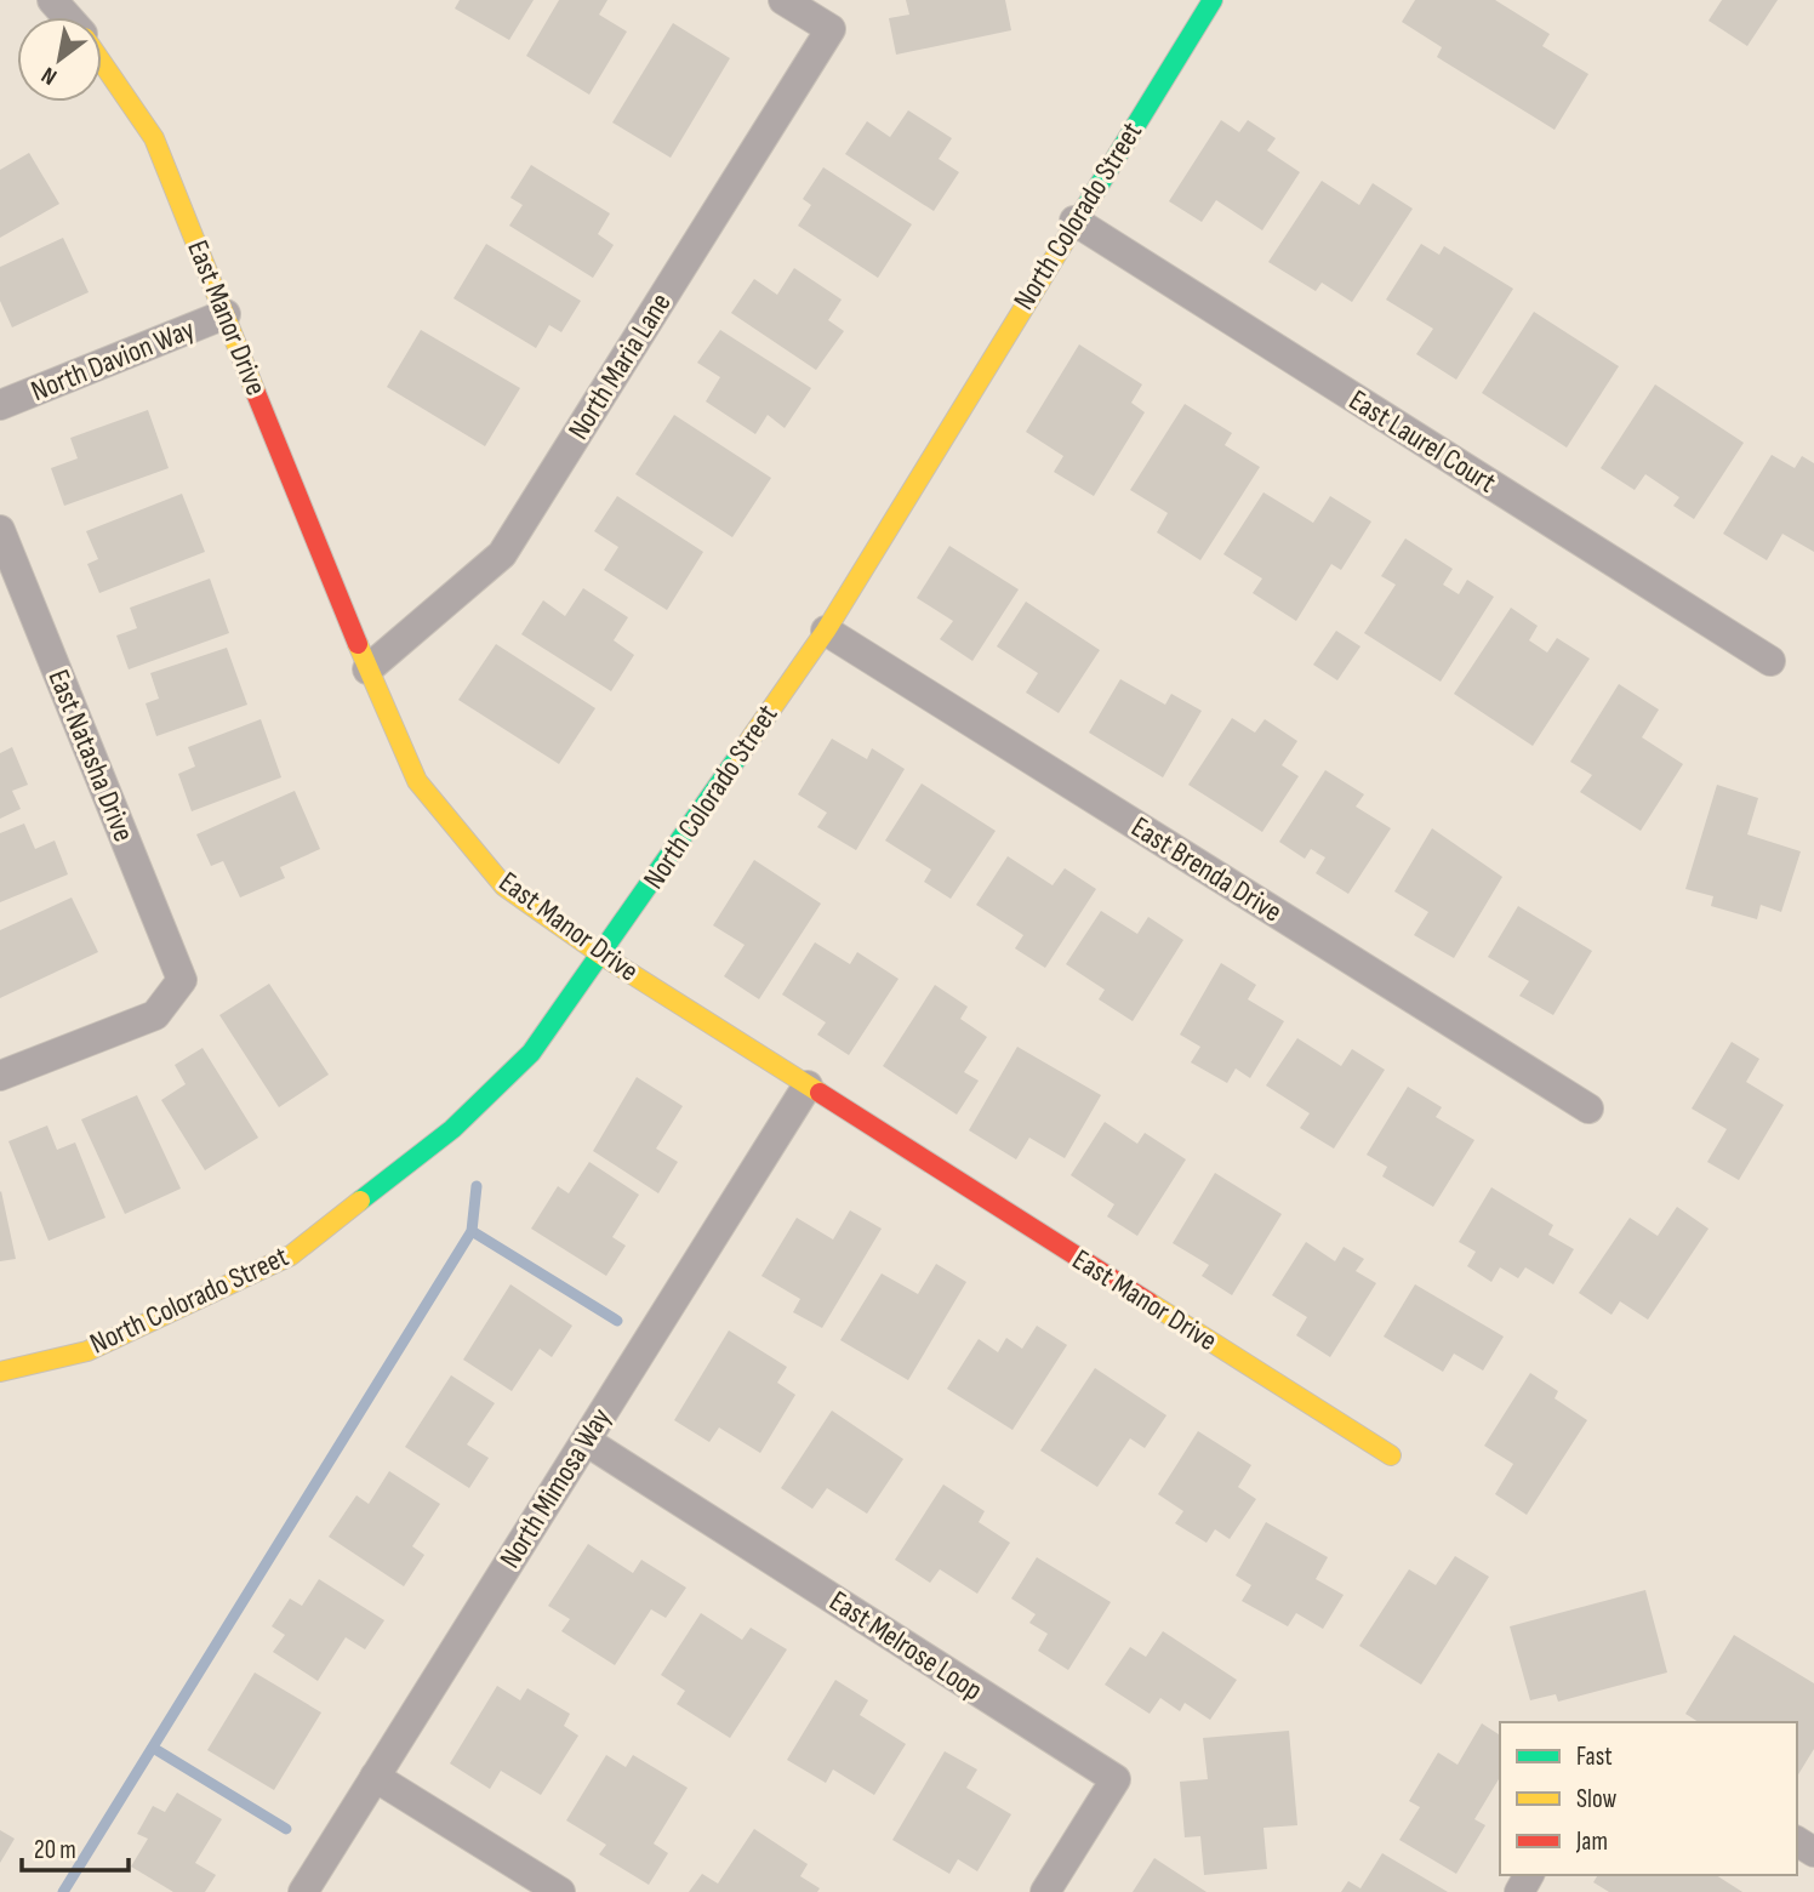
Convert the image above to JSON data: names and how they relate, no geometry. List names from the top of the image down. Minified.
{"streets":{"street":["North Colorado Street","East Manor Drive","North Davion Way","North Maria Lane","East Laurel Court","East Natasha Drive","East Brenda Drive","North Mimosa Way","East Melrose Loop"]},"crossings":[["North Colorado Street","East Manor Drive"],["North Colorado Street","East Laurel Court"],["North Colorado Street","East Brenda Drive"],["East Manor Drive","North Davion Way"],["East Manor Drive","North Maria Lane"],["East Manor Drive","North Mimosa Way"],["North Mimosa Way","East Melrose Loop"]],"legend":["Fast","Slow","Jam"],"scale_bar":"20 m","north":"bottom left"}
